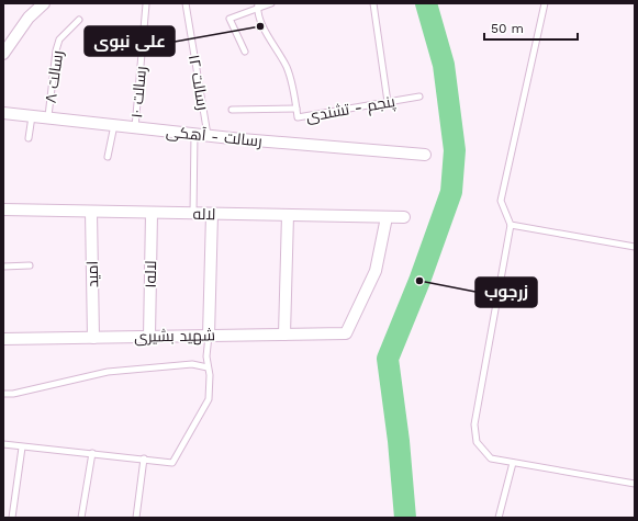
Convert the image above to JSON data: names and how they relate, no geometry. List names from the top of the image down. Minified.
{"streets":{"street":["رسالت - آهکی","لاله","امید","لاله۱","شهید بشیری"],"lane":["رسالت ۸","رسالت ۱۲","رسالت ۱۰","پنجم - تشندی"]},"crossings":[["رسالت ۸","رسالت - آهکی"],["رسالت ۱۲","رسالت - آهکی"],["رسالت ۱۰","رسالت - آهکی"],["لاله","امید"],["لاله","لاله۱"],["لاله","شهید بشیری"],["امید","شهید بشیری"],["لاله۱","شهید بشیری"]],"places":["علی نبوی","زرجوب"],"scale_bar":"50 m"}
